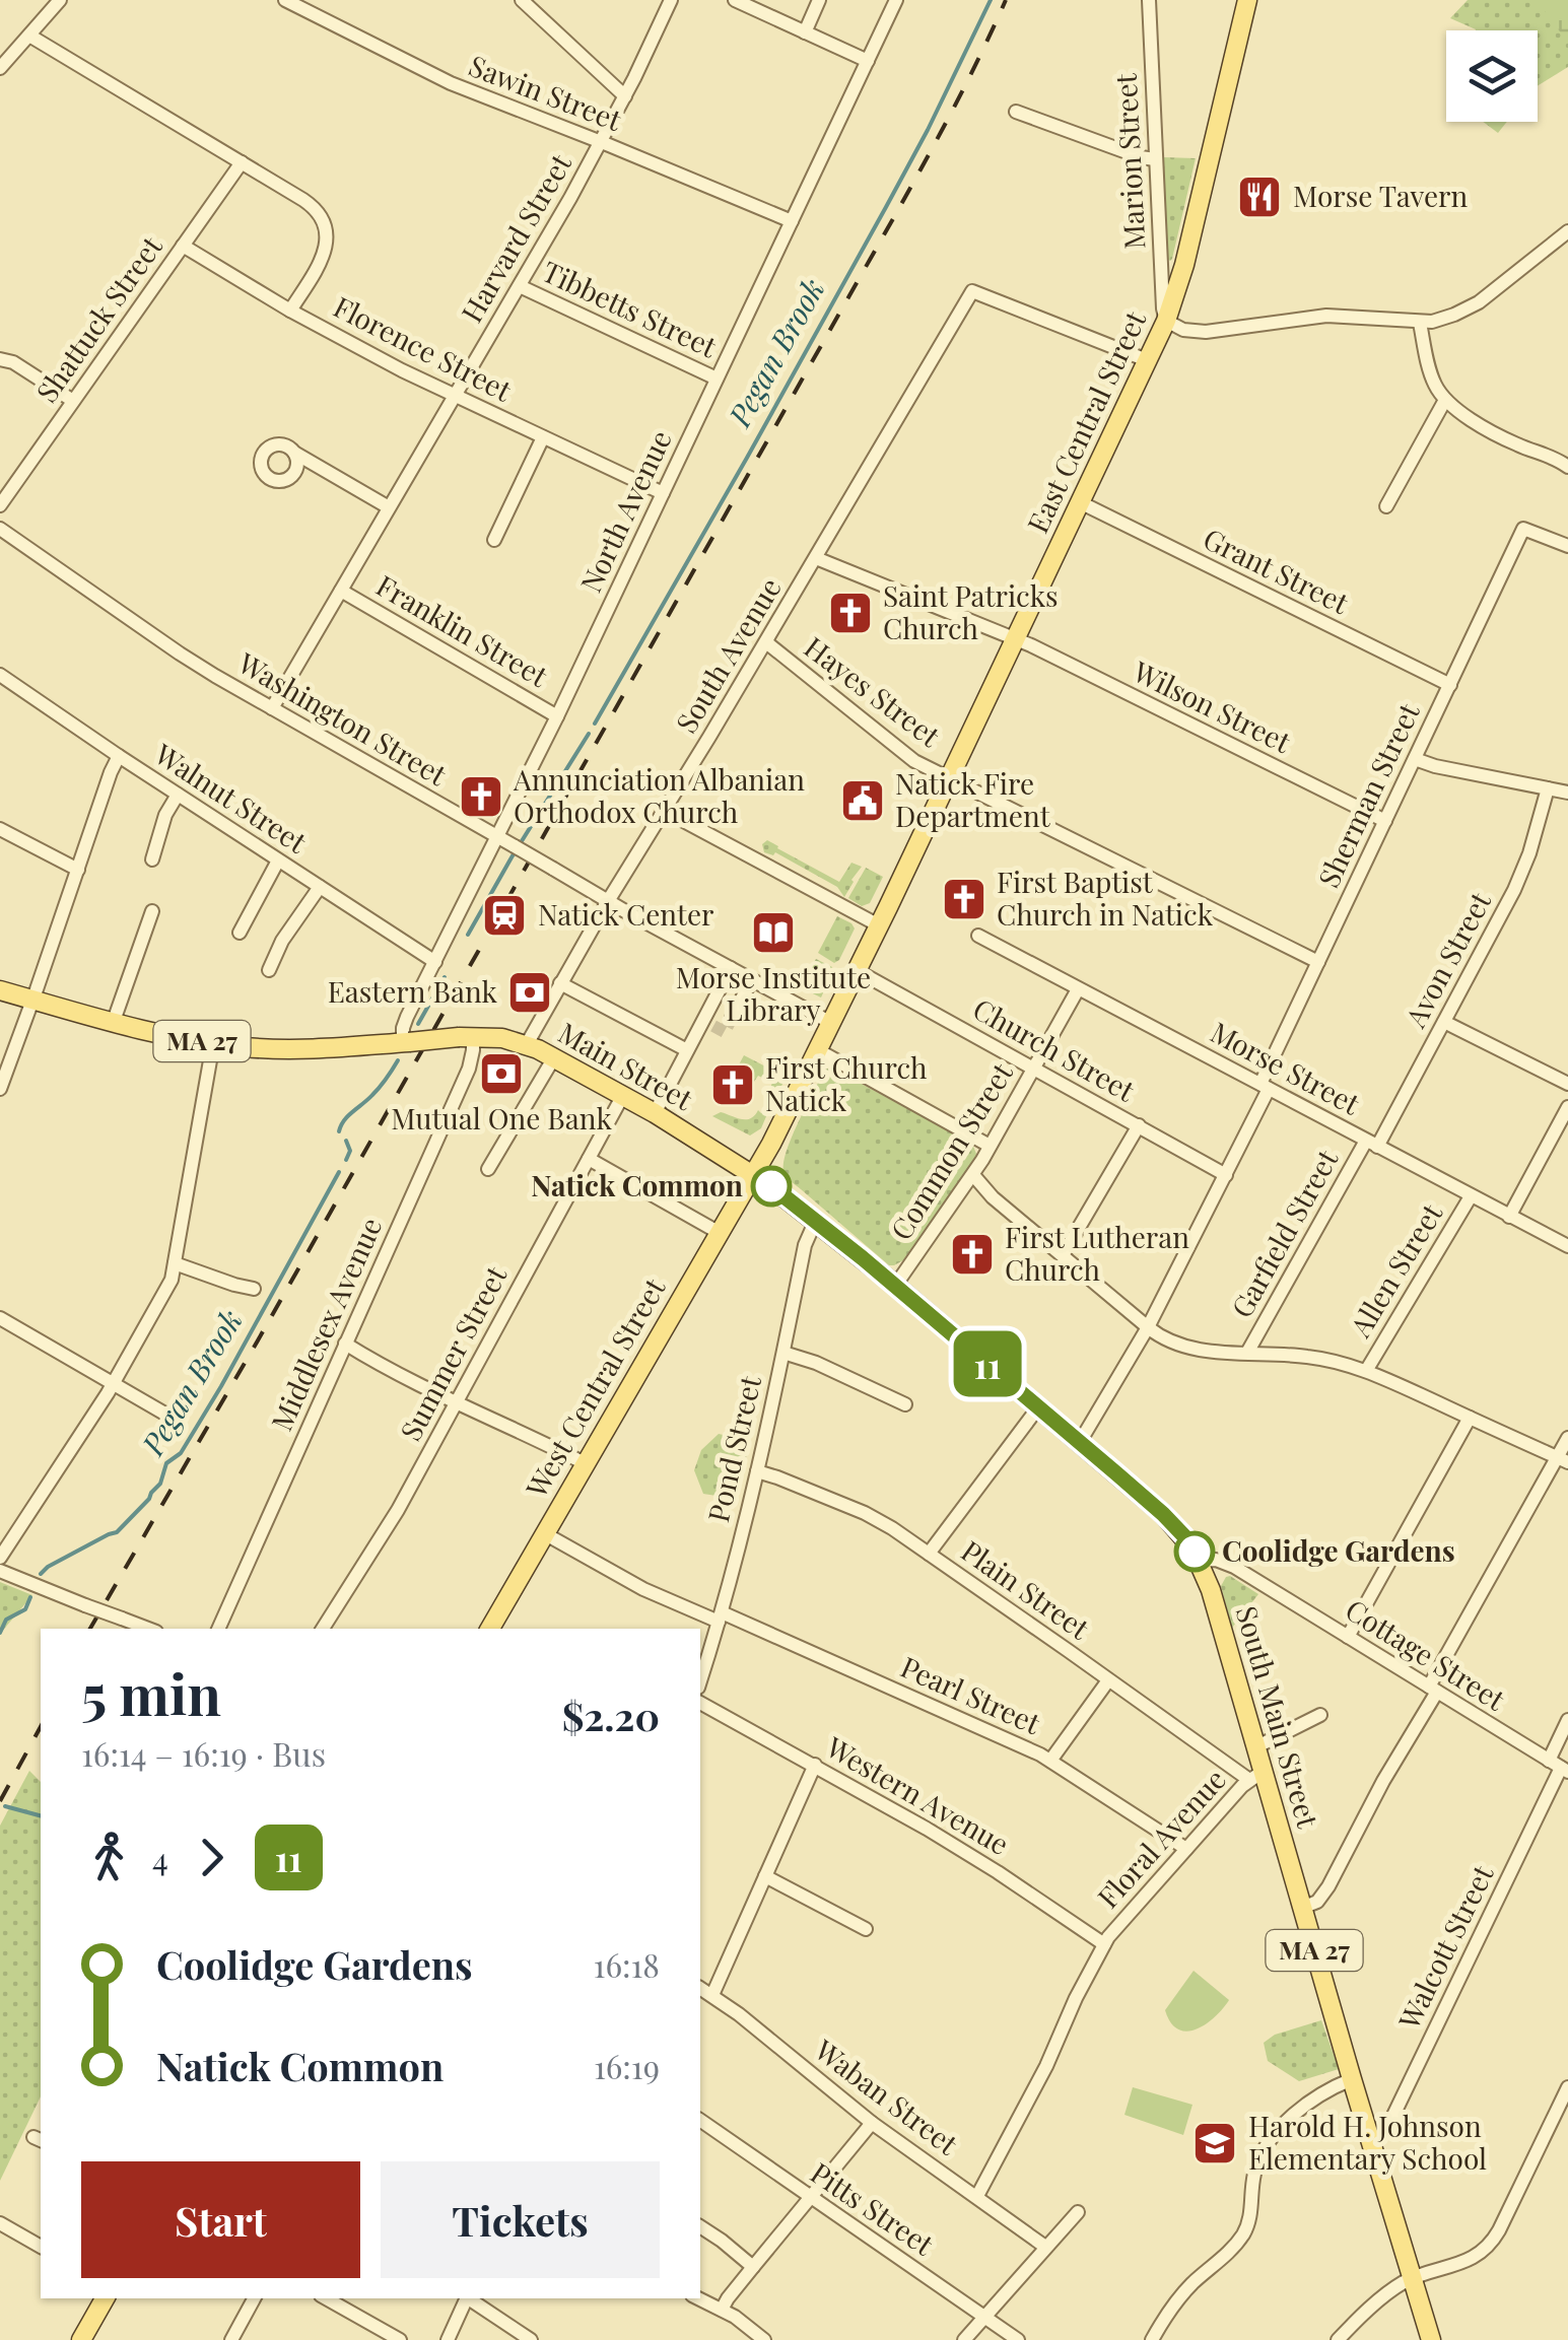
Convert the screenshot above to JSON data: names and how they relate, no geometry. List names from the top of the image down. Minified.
{"streets":{"main road":["East Central Street","MA 27","Main Street","West Central Street","South Main Street"],"street":["Sawin Street","Marion Street","Harvard Street","Tibbetts Street","Shattuck Street","Florence Street","North Avenue","Grant Street","Franklin Street","South Avenue","Hayes Street","Wilson Street","Washington Street","Sherman Street","Walnut Street","Avon Street","Church Street","Morse Street","Common Street","Garfield Street","Allen Street","Middlesex Avenue","Summer Street","Pond Street","Plain Street","Cottage Street","Pearl Street","Western Avenue","Floral Avenue","Walcott Street","Waban Street","Pitts Street"]},"crossings":[["Sawin Street","Harvard Street"],["Sawin Street","North Avenue"],["Marion Street","East Central Street"],["Harvard Street","Tibbetts Street"],["Harvard Street","Florence Street"],["Harvard Street","Franklin Street"],["Harvard Street","Washington Street"],["Tibbetts Street","North Avenue"],["Shattuck Street","Florence Street"],["Florence Street","North Avenue"],["East Central Street","Grant Street"],["East Central Street","South Avenue"],["East Central Street","Hayes Street"],["East Central Street","Wilson Street"],["East Central Street","Washington Street"],["East Central Street","Church Street"],["East Central Street","Main Street"],["East Central Street","West Central Street"],["East Central Street","South Main Street"],["North Avenue","Franklin Street"],["North Avenue","Washington Street"],["North Avenue","Walnut Street"],["North Avenue","MA 27"],["Grant Street","Sherman Street"],["South Avenue","Hayes Street"],["South Avenue","Wilson Street"],["South Avenue","Washington Street"],["South Avenue","Main Street"],["Hayes Street","Sherman Street"],["Wilson Street","Sherman Street"],["Sherman Street","Church Street"],["Sherman Street","Morse Street"],["Sherman Street","South Main Street"],["Avon Street","Morse Street"],["Avon Street","Garfield Street"],["MA 27","Main Street"],["MA 27","Middlesex Avenue"],["Church Street","Common Street"],["Main Street","Middlesex Avenue"],["Main Street","Summer Street"],["Main Street","West Central Street"],["Main Street","South Main Street"],["Morse Street","Common Street"],["Morse Street","Garfield Street"],["Morse Street","Allen Street"],["Common Street","South Main Street"],["West Central Street","Pearl Street"],["West Central Street","South Main Street"],["Pond Street","Plain Street"],["Pond Street","Pearl Street"],["Pond Street","South Main Street"],["Plain Street","South Main Street"],["Plain Street","Floral Avenue"],["Cottage Street","South Main Street"],["Cottage Street","Walcott Street"],["Pearl Street","Floral Avenue"],["South Main Street","Floral Avenue"],["South Main Street","Walcott Street"],["Western Avenue","Floral Avenue"],["Floral Avenue","Waban Street"]],"water":["Pegan Brook"],"places":{"restaurant":["Morse Tavern"],"church":["Saint Patricks Church","Annunciation Albanian Orthodox Church","First Baptist Church in Natick","First Church Natick","First Lutheran Church"],"public building":["Natick Fire Department"],"station":["Natick Center"],"library":["Morse Institute Library"],"bank":["Eastern Bank","Mutual One Bank"],"other":["Natick Common","Coolidge Gardens"],"school or university":["Harold H. Johnson Elementary School"]},"lines":["bus line 11"],"page":{"on_map":"11","heading":["5 min","16:14 – 16:19 · Bus","$2.20"],"legs":["4","11"],"list":[{"name":"Coolidge Gardens","value":"16:18"},{"name":"Natick Common","value":"16:19"}],"buttons":["Start","Tickets"]}}
